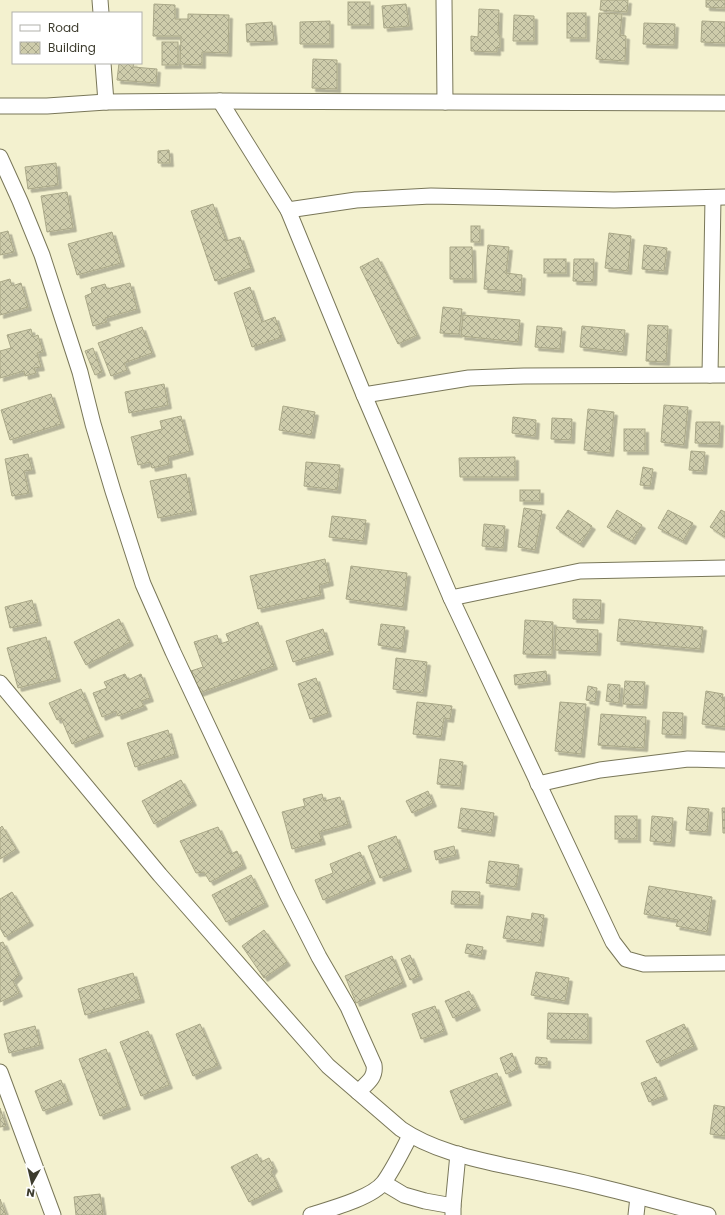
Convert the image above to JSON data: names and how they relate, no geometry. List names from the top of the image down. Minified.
{"legend":["Road","Building"],"north":"bottom"}
